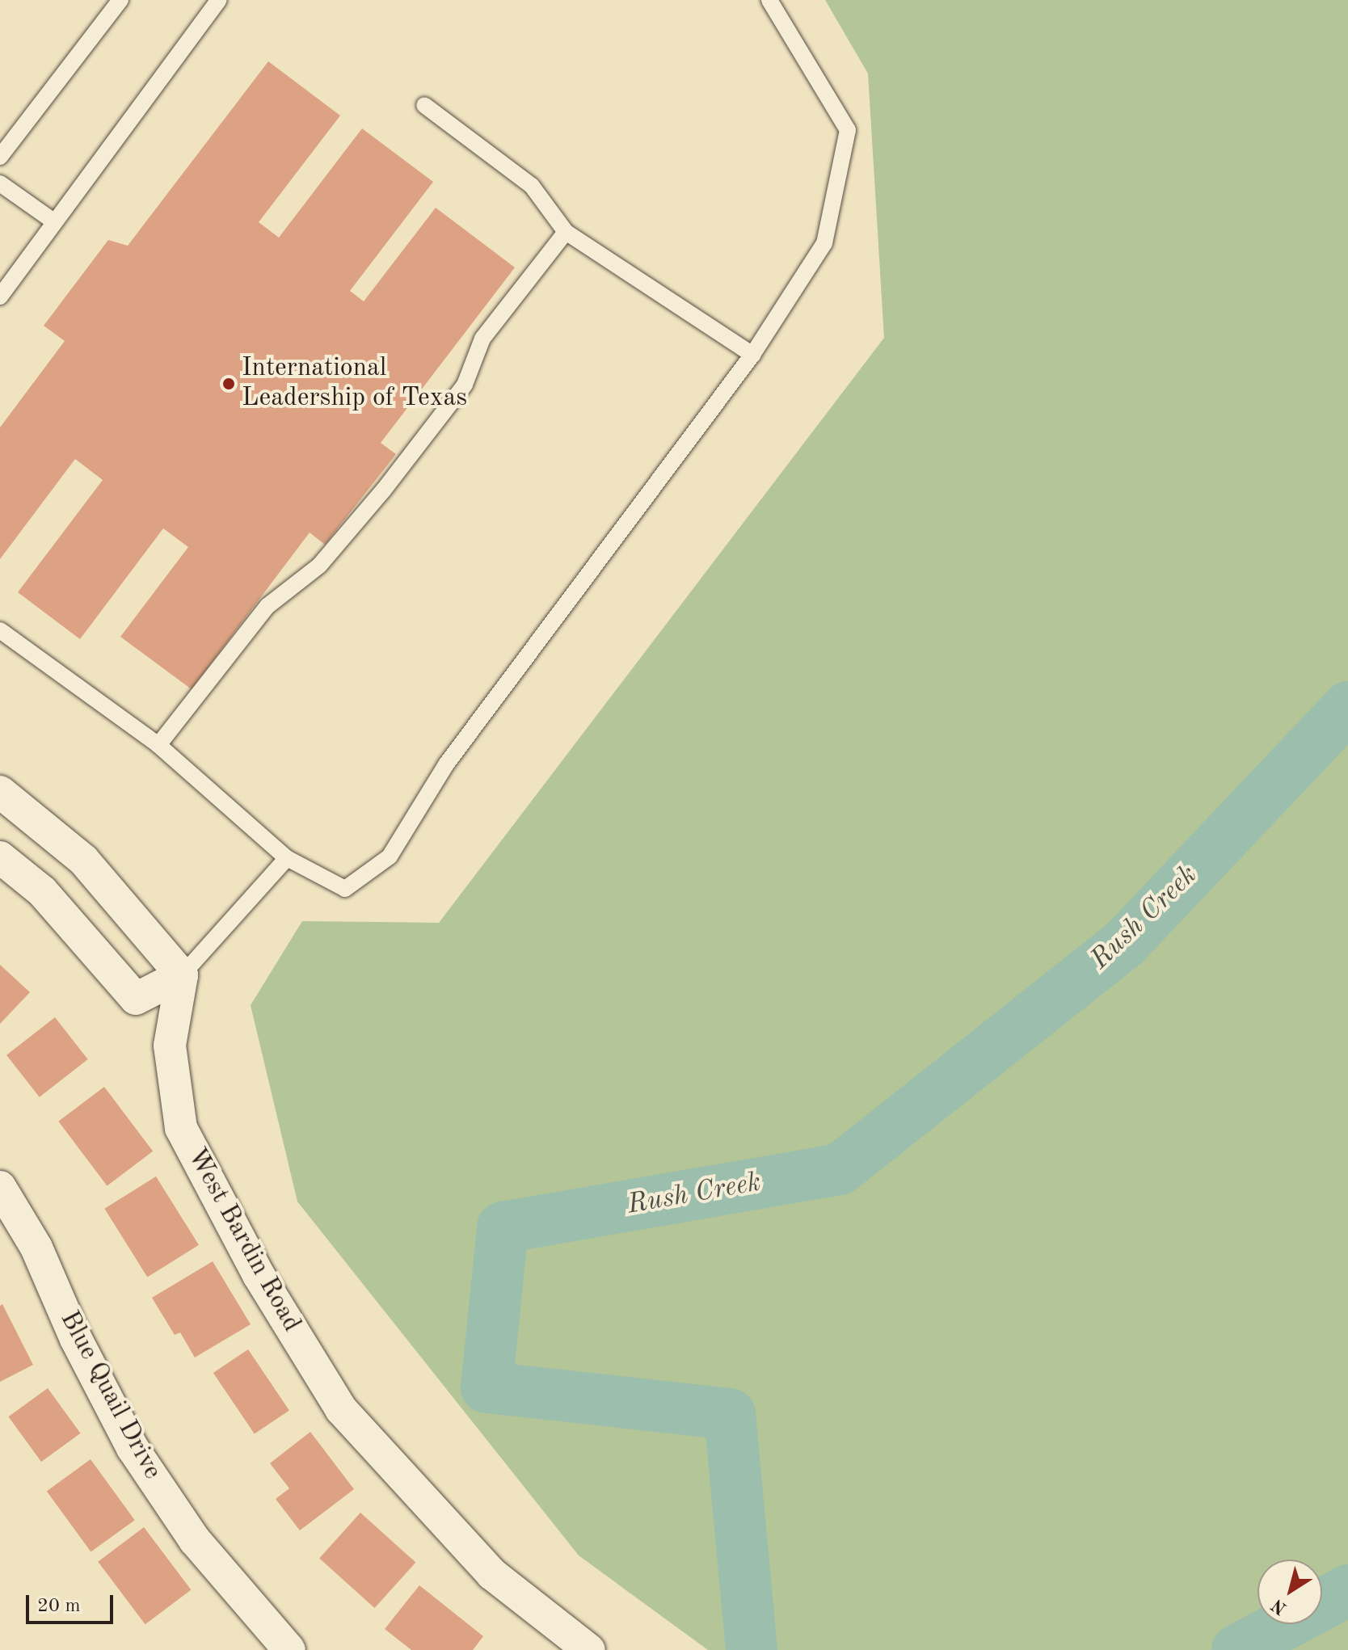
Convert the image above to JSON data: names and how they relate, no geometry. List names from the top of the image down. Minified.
{"streets":{"street":["West Bardin Road","Blue Quail Drive"]},"water":["Rush Creek"],"places":["International Leadership of Texas"],"scale_bar":"20 m","north":"bottom left"}
